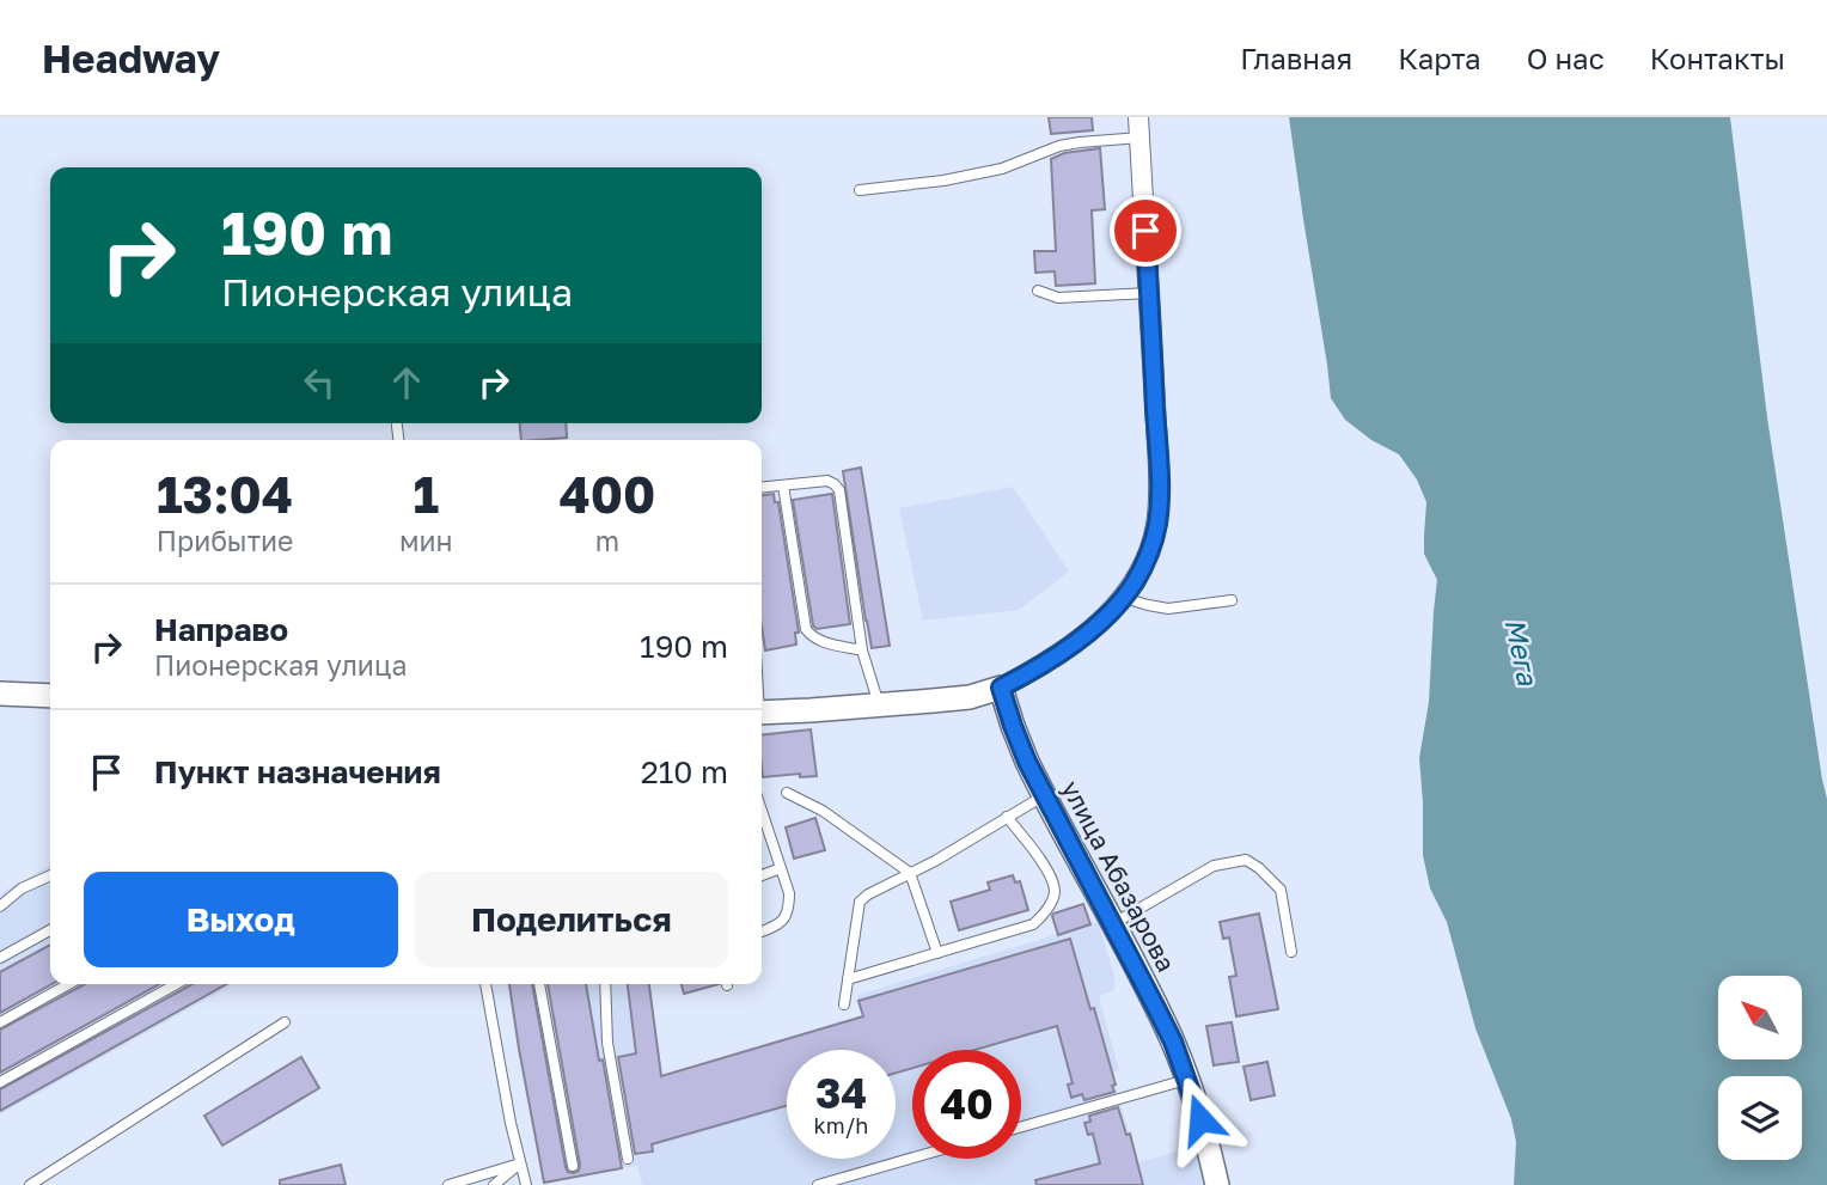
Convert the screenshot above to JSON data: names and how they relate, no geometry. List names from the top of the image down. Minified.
{"streets":{"street":["улица Абазарова"]},"water":["Мега"],"north":"top left","page":{"header":"Headway","nav":["Главная","Карта","О нас","Контакты"],"turn":["190 m","Пионерская улица"],"eta":["13:04","Прибытие","1","мин","400","m"],"list":[{"name":"Направо","note":"Пионерская улица","value":"190 m"},{"name":"Пункт назначения","value":"210 m"}],"buttons":["Выход","Поделиться"],"speed":"34 km/h","limit":"40"}}
